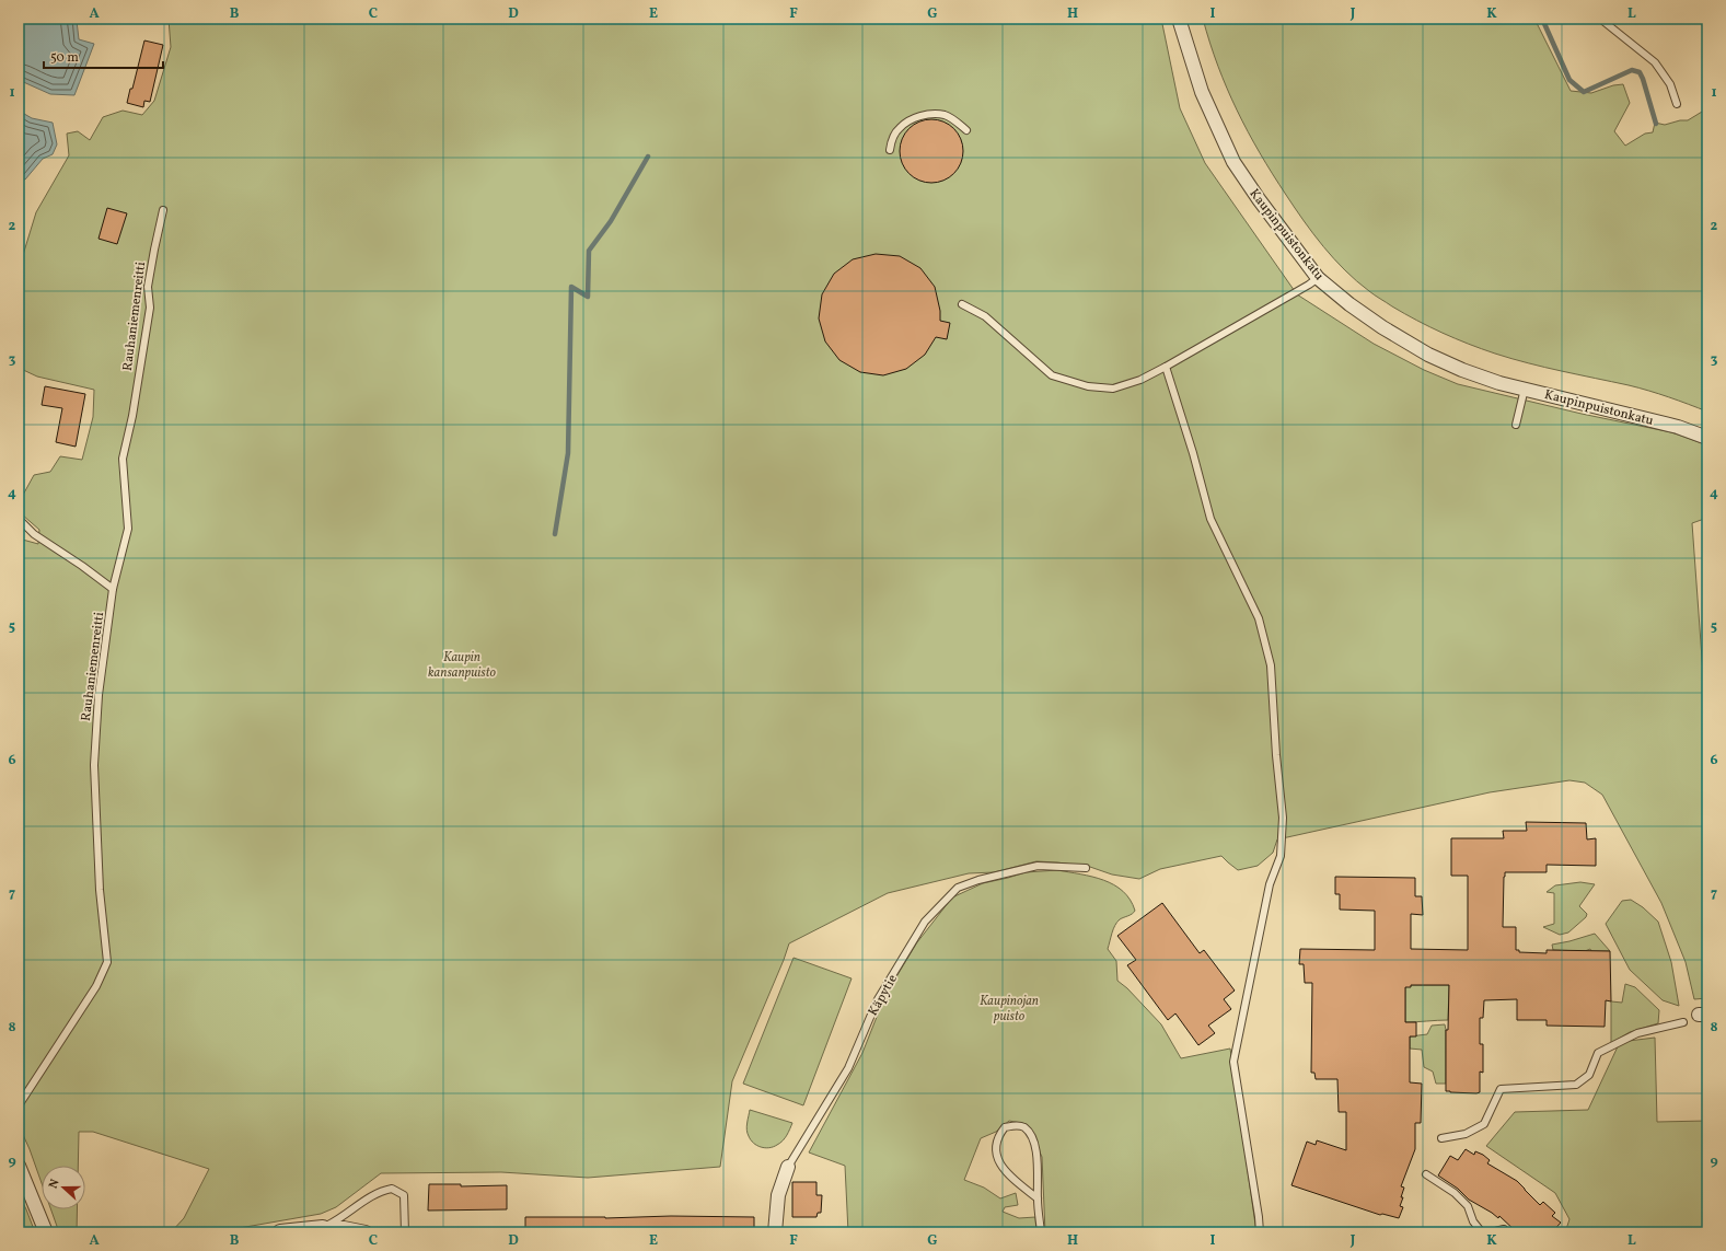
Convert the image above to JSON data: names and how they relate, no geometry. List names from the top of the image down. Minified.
{"streets":{"street":["Kaupinpuistonkatu","Käpytie"],"lane":["Rauhaniemenreitti"]},"parks":["Kaupin kansanpuisto","Kaupinojan puisto"],"scale_bar":"50 m","north":"left","grid":{"columns":["A","B","C","D","E","F","G","H","I","J","K","L"],"rows":["1","2","3","4","5","6","7","8","9"]}}
